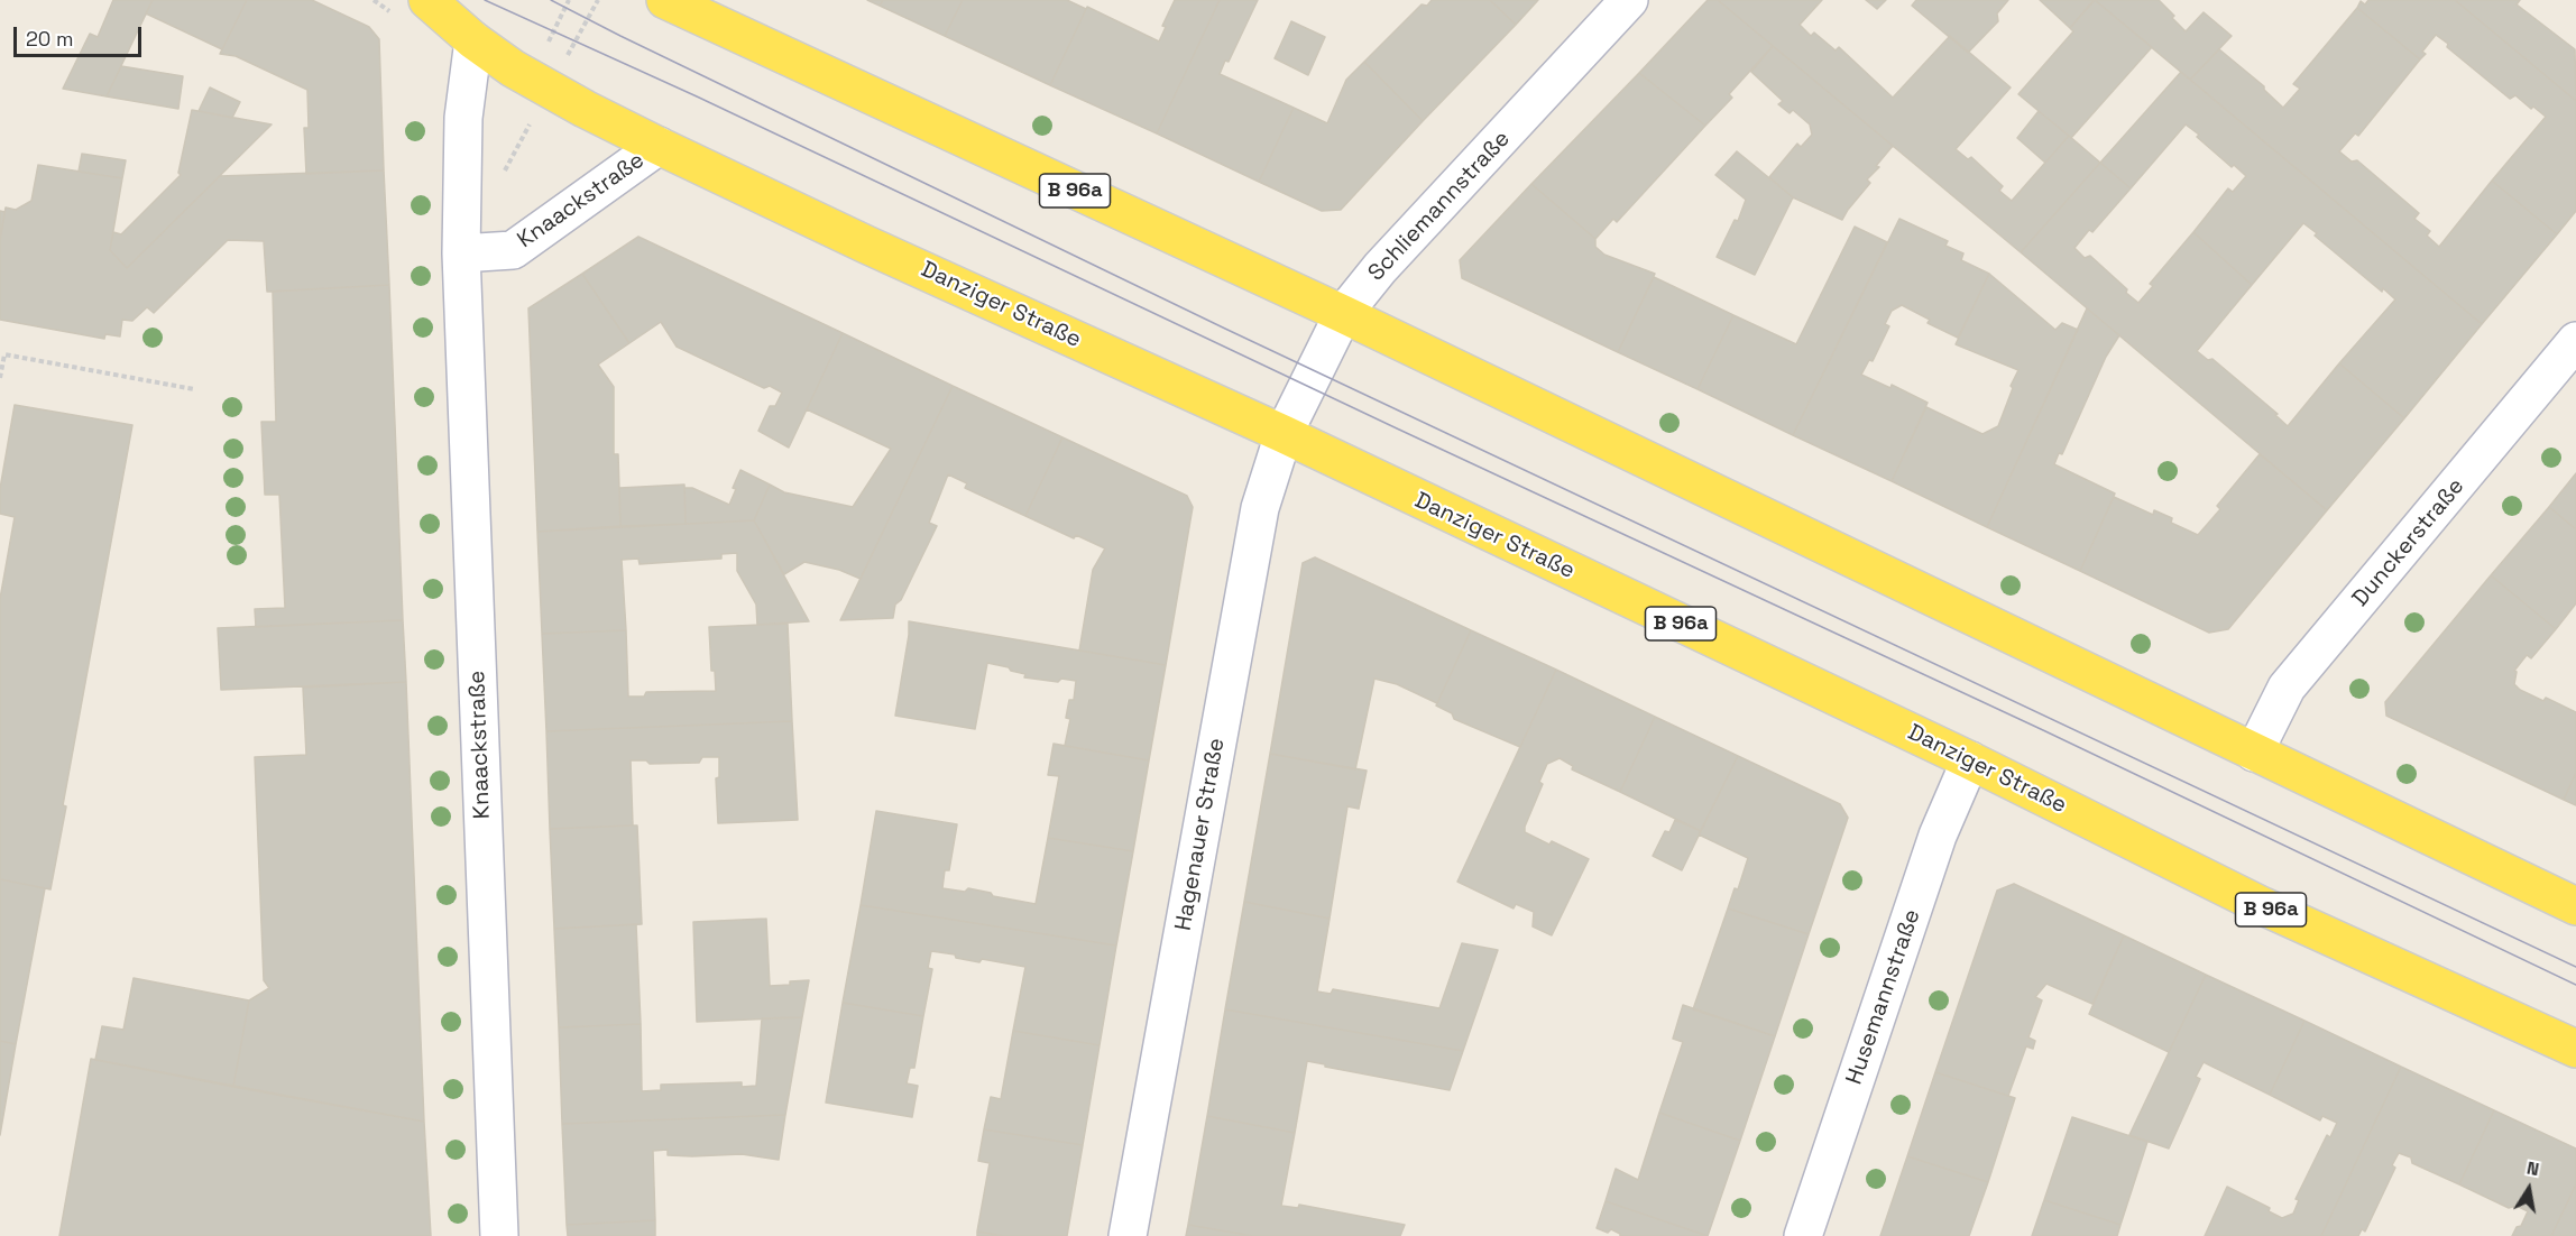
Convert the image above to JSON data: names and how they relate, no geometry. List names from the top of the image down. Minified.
{"streets":{"main road":["B 96a","Danziger Straße"],"street":["Knaackstraße","Schliemannstraße","Dunckerstraße","Hagenauer Straße","Husemannstraße"]},"crossings":[["B 96a","Schliemannstraße"],["B 96a","Dunckerstraße"],["Knaackstraße","Danziger Straße"],["Schliemannstraße","Danziger Straße"],["Schliemannstraße","Hagenauer Straße"],["Danziger Straße","Hagenauer Straße"],["Danziger Straße","Husemannstraße"]],"scale_bar":"20 m","north":"top"}
